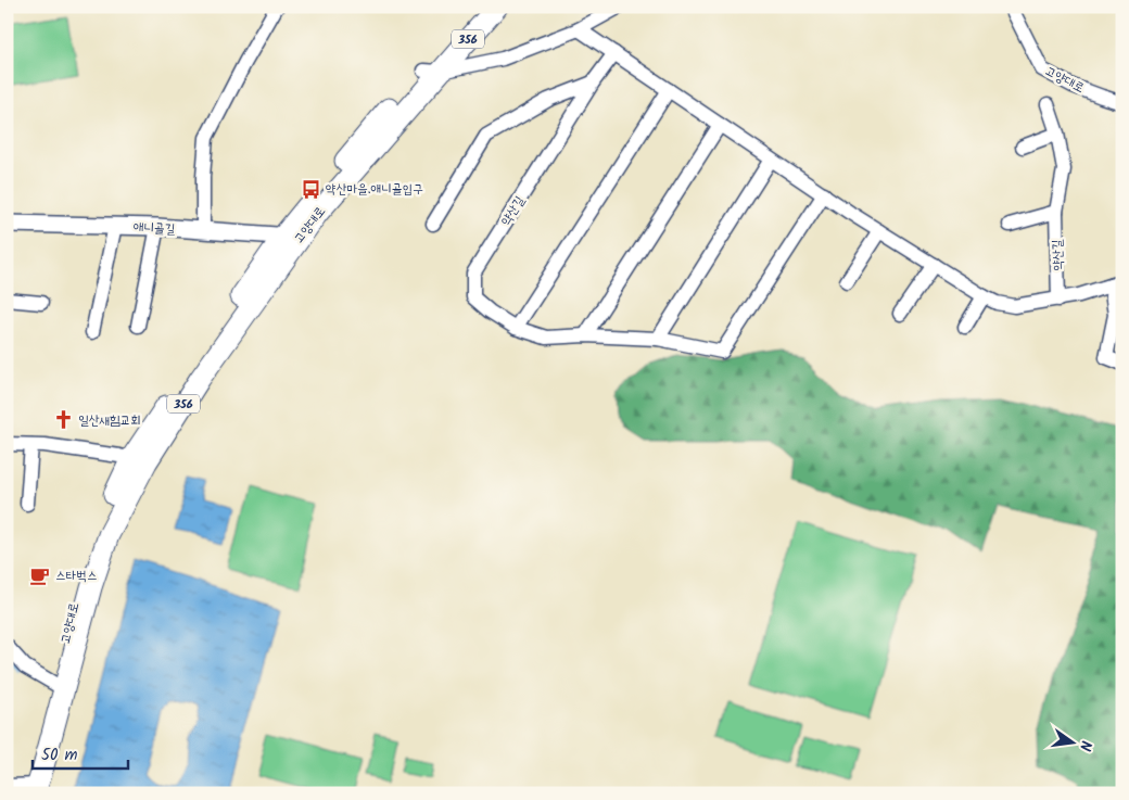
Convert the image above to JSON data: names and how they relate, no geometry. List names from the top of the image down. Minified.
{"streets":{"main road":["356","고양대로"],"street":["약산길","애니골길"]},"crossings":[["고양대로","애니골길"]],"places":{"bus stop":["약산마을.애니골입구"],"church":["일산새힘교회"],"cafe":["스타벅스"]},"scale_bar":"50 m","north":"right"}
